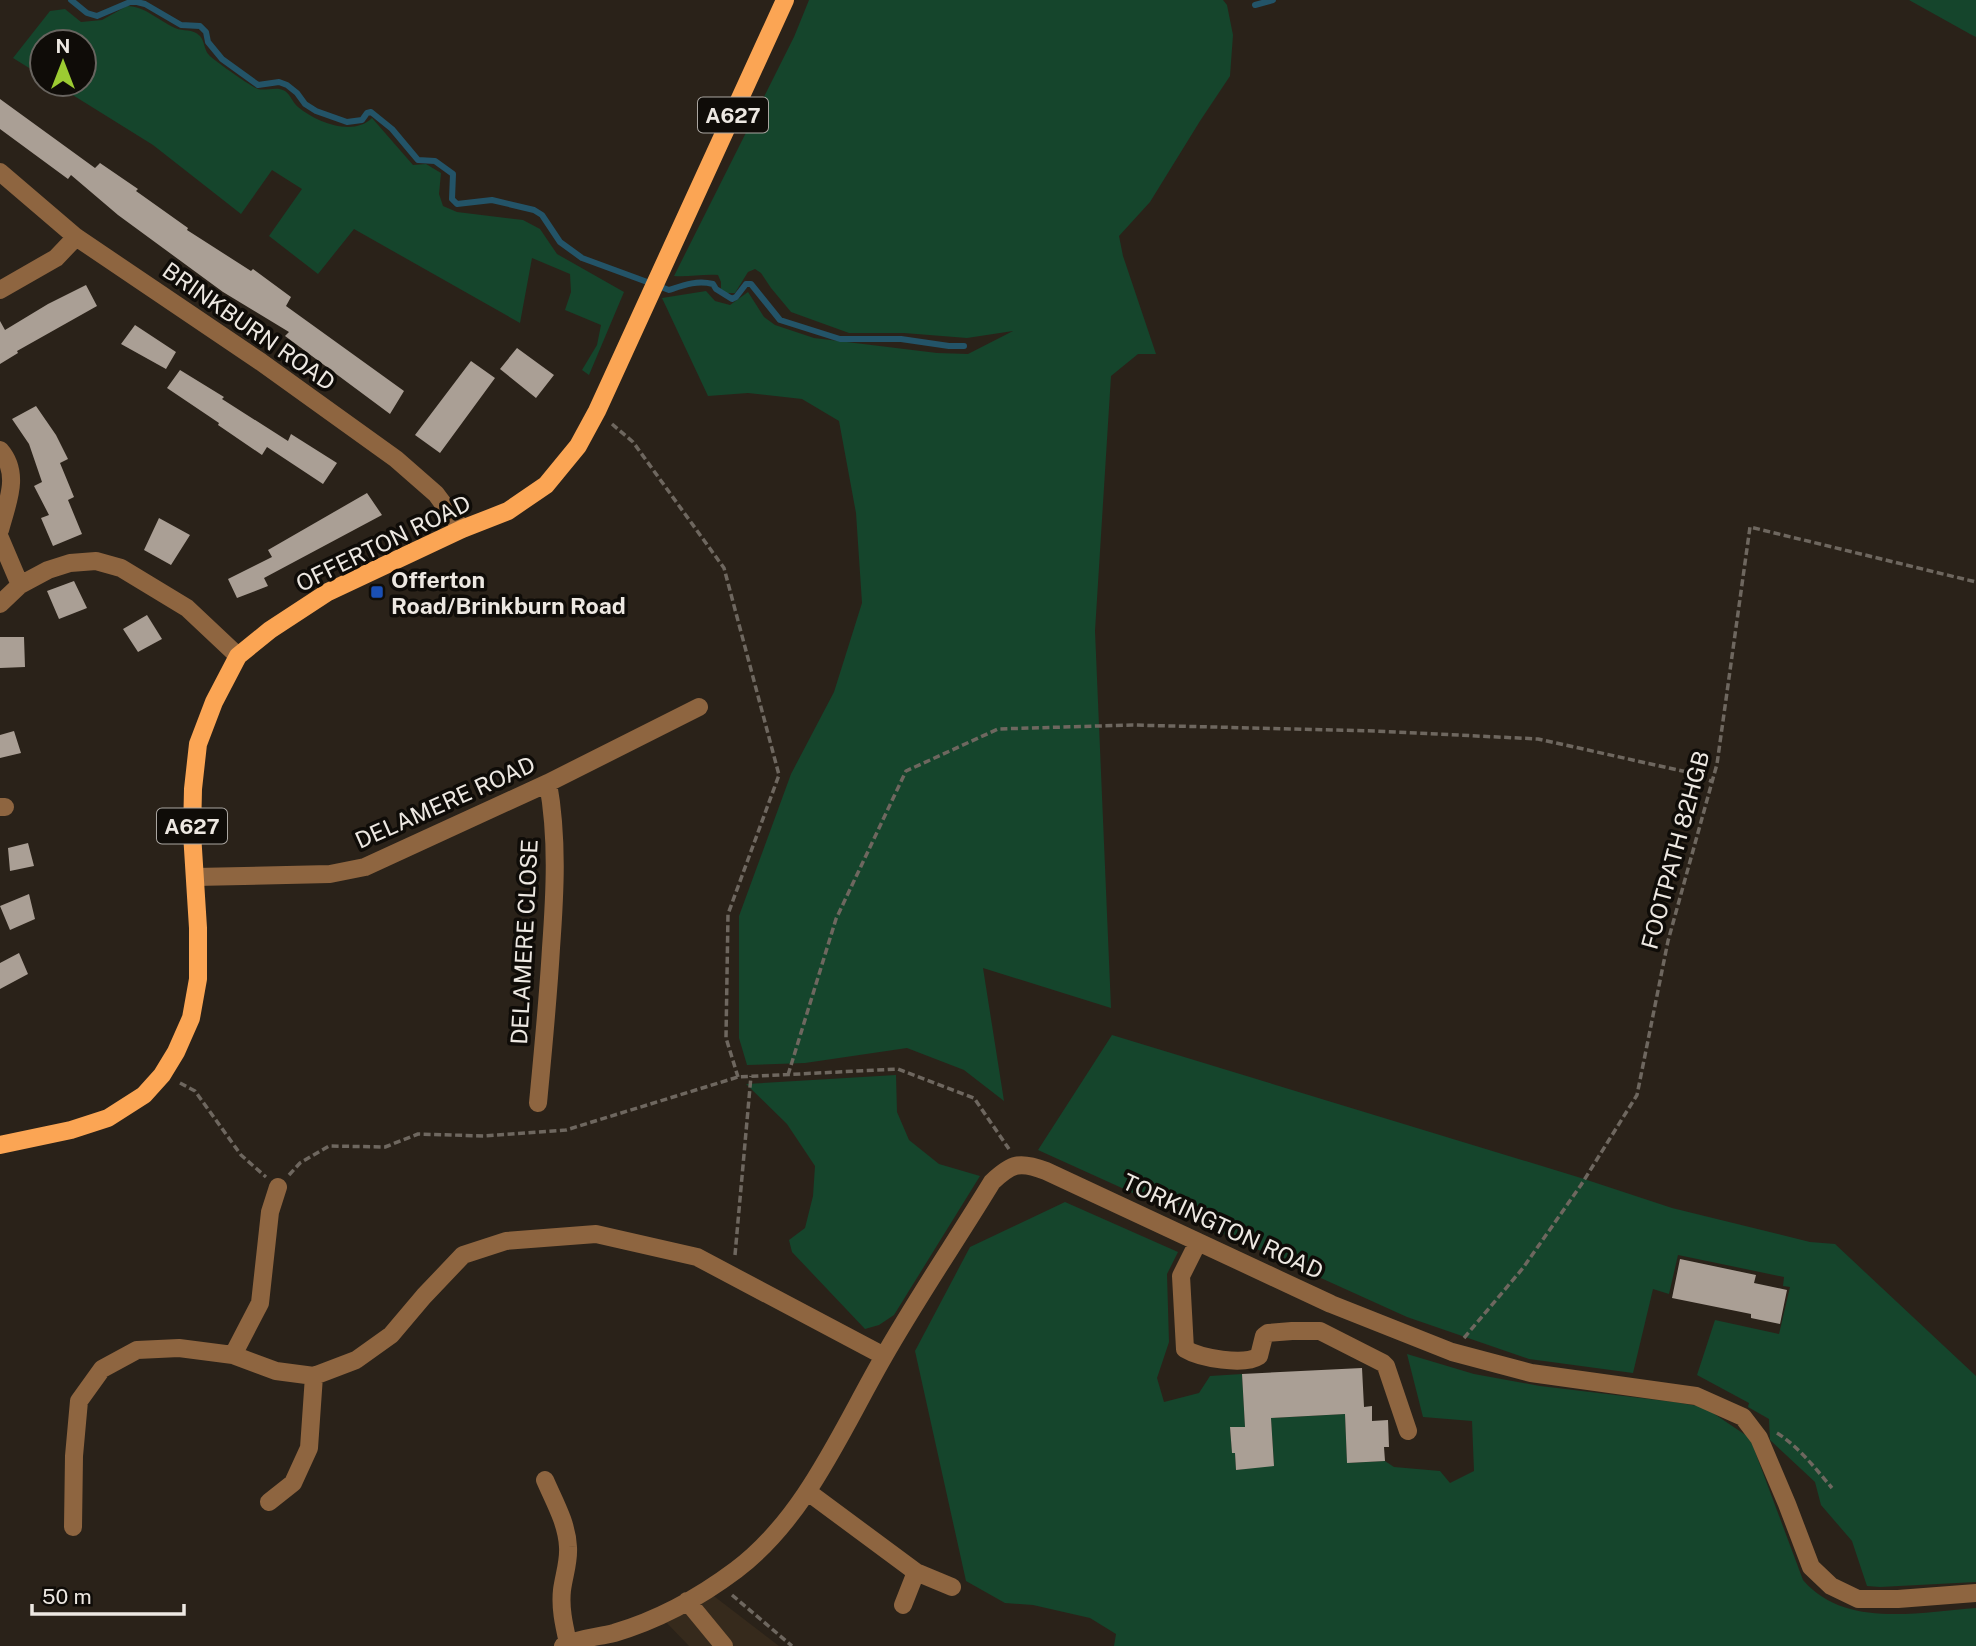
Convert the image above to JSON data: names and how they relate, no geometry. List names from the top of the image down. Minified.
{"streets":{"main road":["A627","OFFERTON ROAD"],"street":["BRINKBURN ROAD","DELAMERE ROAD","DELAMERE CLOSE","TORKINGTON ROAD"],"path":["FOOTPATH 82HGB"]},"crossings":[["BRINKBURN ROAD","OFFERTON ROAD"],["OFFERTON ROAD","DELAMERE ROAD"],["DELAMERE ROAD","DELAMERE CLOSE"],["FOOTPATH 82HGB","TORKINGTON ROAD"]],"places":{"transit":["Offerton Road/Brinkburn Road"]},"scale_bar":"50 m","north":"top"}
